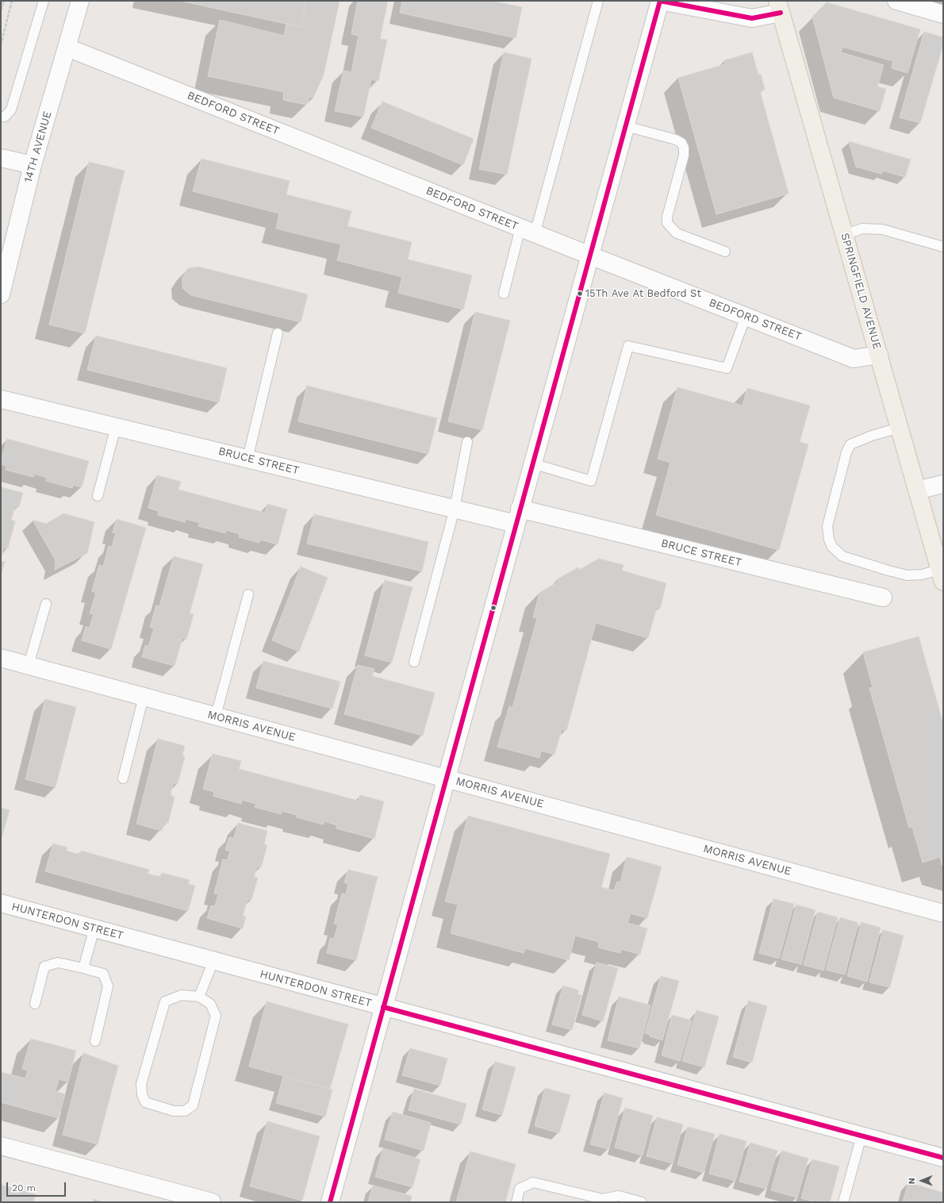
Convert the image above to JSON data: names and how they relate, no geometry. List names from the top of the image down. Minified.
{"streets":{"main road":["SPRINGFIELD AVENUE"],"street":["BEDFORD STREET","14TH AVENUE","BRUCE STREET","MORRIS AVENUE","HUNTERDON STREET"]},"crossings":[["BEDFORD STREET","14TH AVENUE"],["BEDFORD STREET","SPRINGFIELD AVENUE"]],"places":["15Th Ave At Bedford St"],"scale_bar":"20 m","north":"left"}
